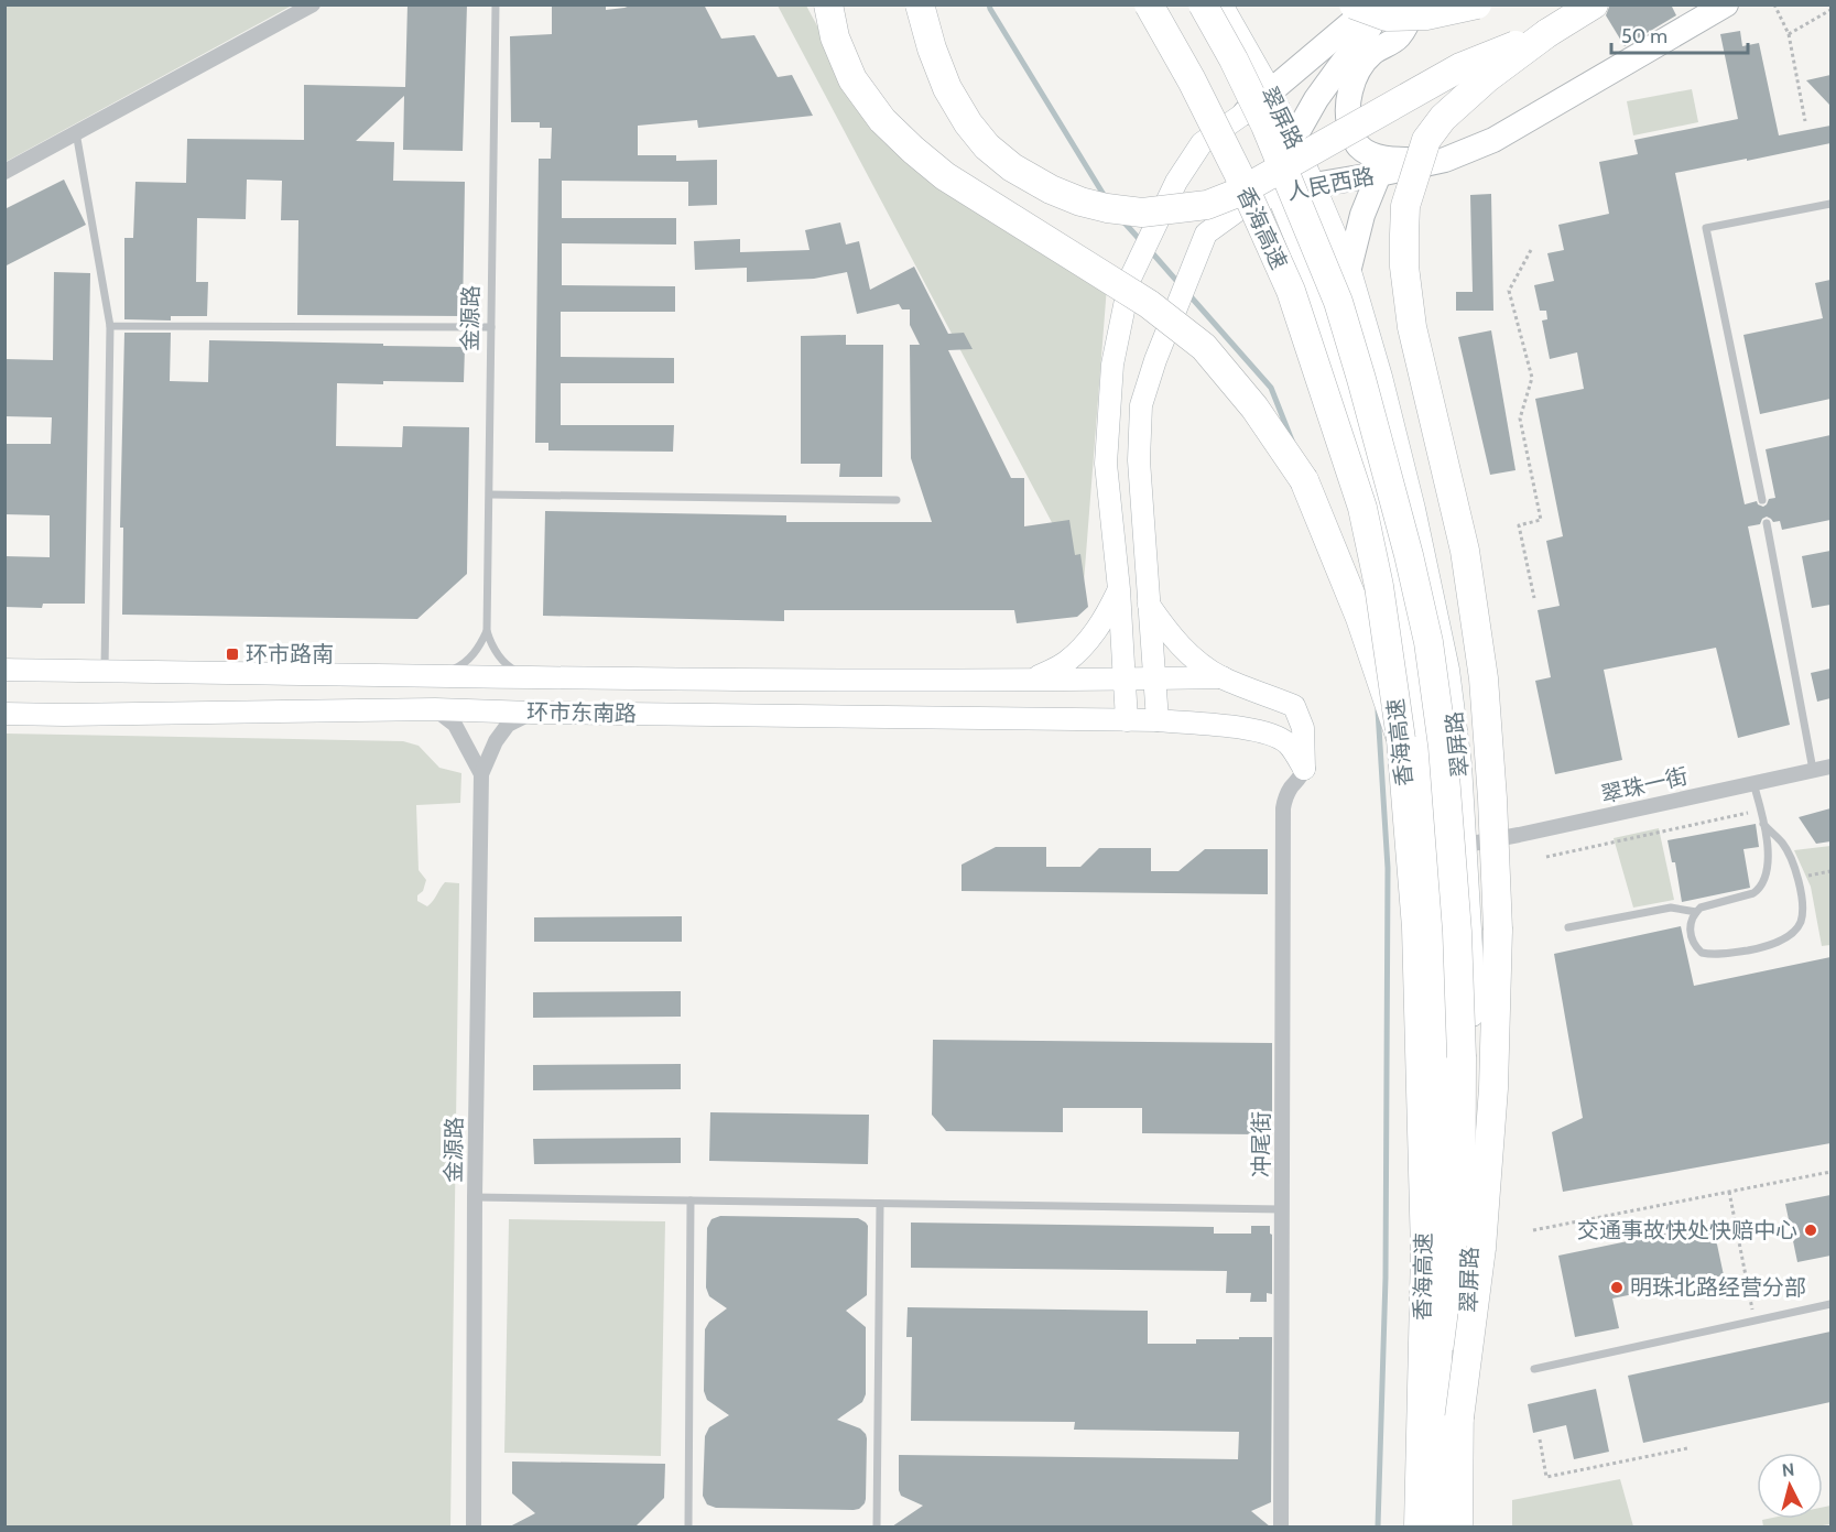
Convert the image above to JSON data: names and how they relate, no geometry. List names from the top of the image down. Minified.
{"streets":{"highway":["香海高速"],"main road":["翠屏路","人民西路","环市东南路"],"street":["金源路","翠珠一街","冲尾街"]},"crossings":[["翠屏路","人民西路"],["翠屏路","翠珠一街"],["人民西路","环市东南路"],["环市东南路","冲尾街"]],"places":{"transit":["环市路南"],"other":["交通事故快处快赔中心","明珠北路经营分部"]},"scale_bar":"50 m","north":"top"}
